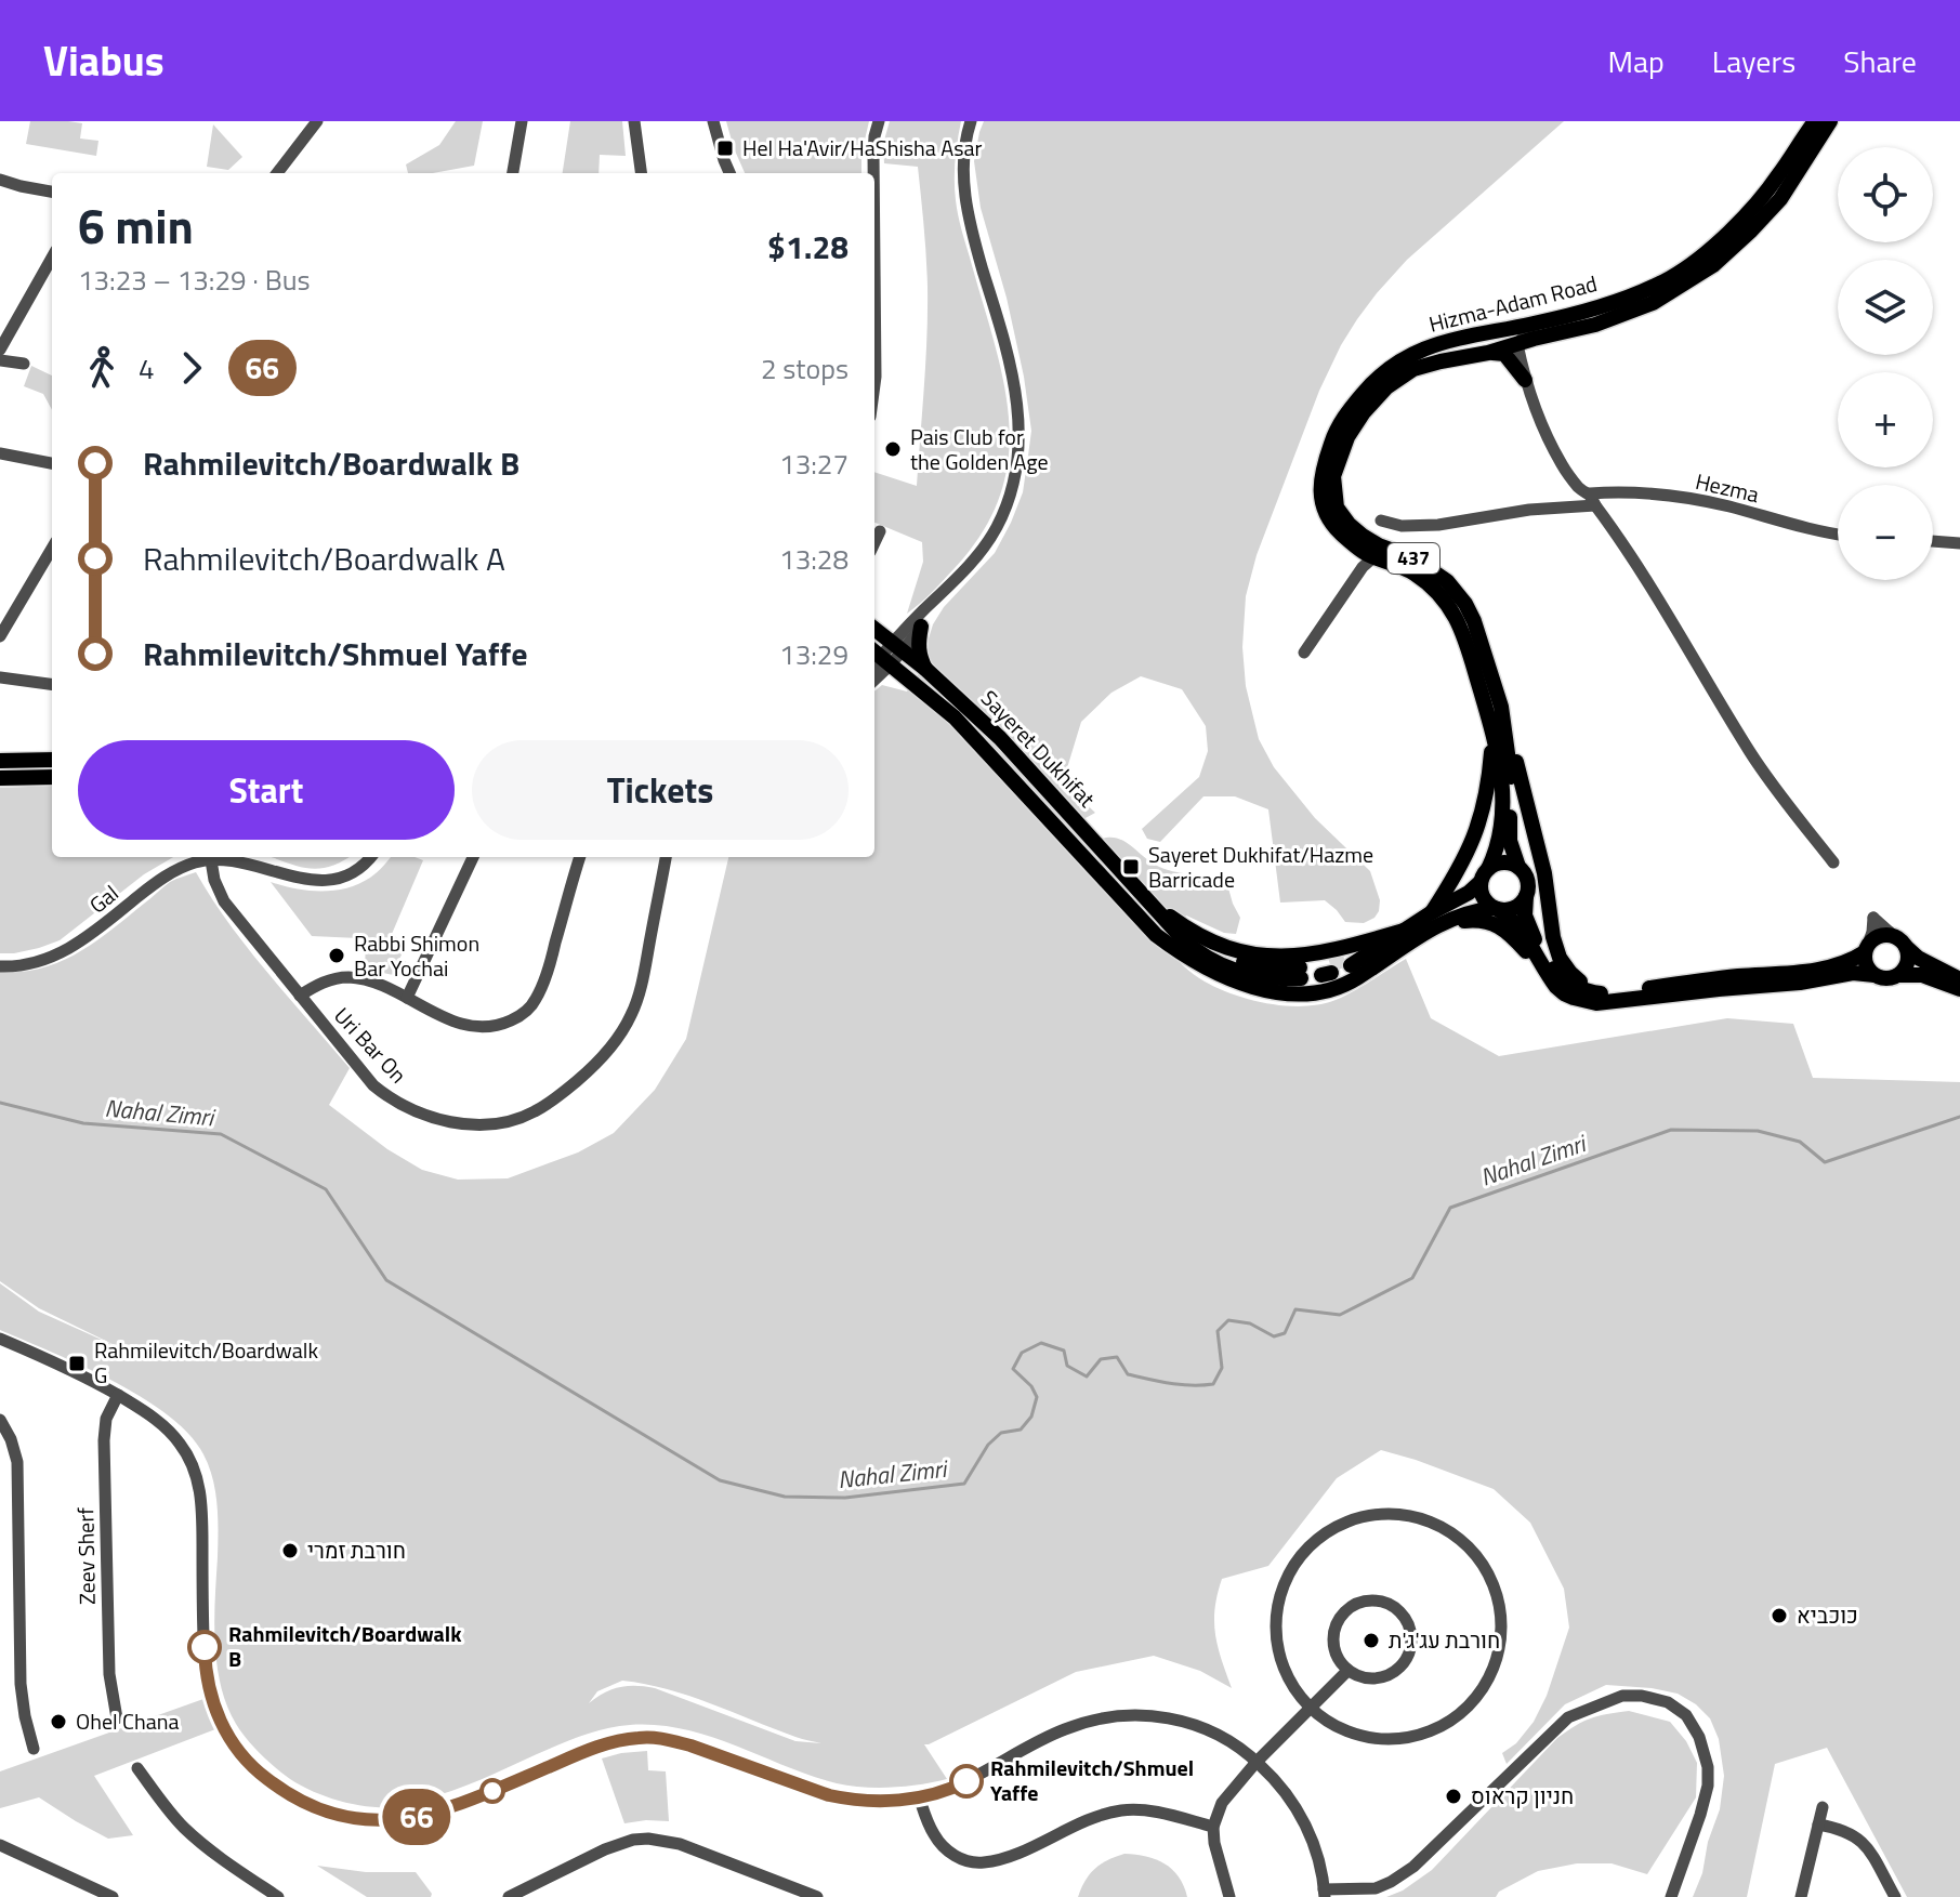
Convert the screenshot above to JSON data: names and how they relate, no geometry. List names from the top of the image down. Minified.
{"streets":{"main road":["Hizma-Adam Road","437","Sayeret Dukhifat"],"street":["Hezma","Gal","Uri Bar On","Zeev Sherf"]},"crossings":[["Gal","Uri Bar On"]],"water":["Nahal Zimri"],"places":{"transit":["Hel Ha'Avir/HaShisha Asar","Sayeret Dukhifat/Hazme Barricade","Rahmilevitch/Boardwalk G"],"other":["Pais Club for the Golden Age","Rabbi Shimon Bar Yochai","חורבת זמרי","כוכביא","חורבת עג'ג'ת","Rahmilevitch/Boardwalk B","Ohel Chana","Rahmilevitch/Shmuel Yaffe","חניון קראוס"]},"lines":["bus line 66"],"page":{"header":"Viabus","nav":["Map","Layers","Share"],"on_map":"66","map_buttons":["+","−"],"heading":["6 min","13:23 – 13:29 · Bus","$1.28"],"legs":["4","66","2 stops"],"list":[{"name":"Rahmilevitch/Boardwalk B","value":"13:27"},{"name":"Rahmilevitch/Boardwalk A","value":"13:28"},{"name":"Rahmilevitch/Shmuel Yaffe","value":"13:29"}],"buttons":["Start","Tickets"]}}
